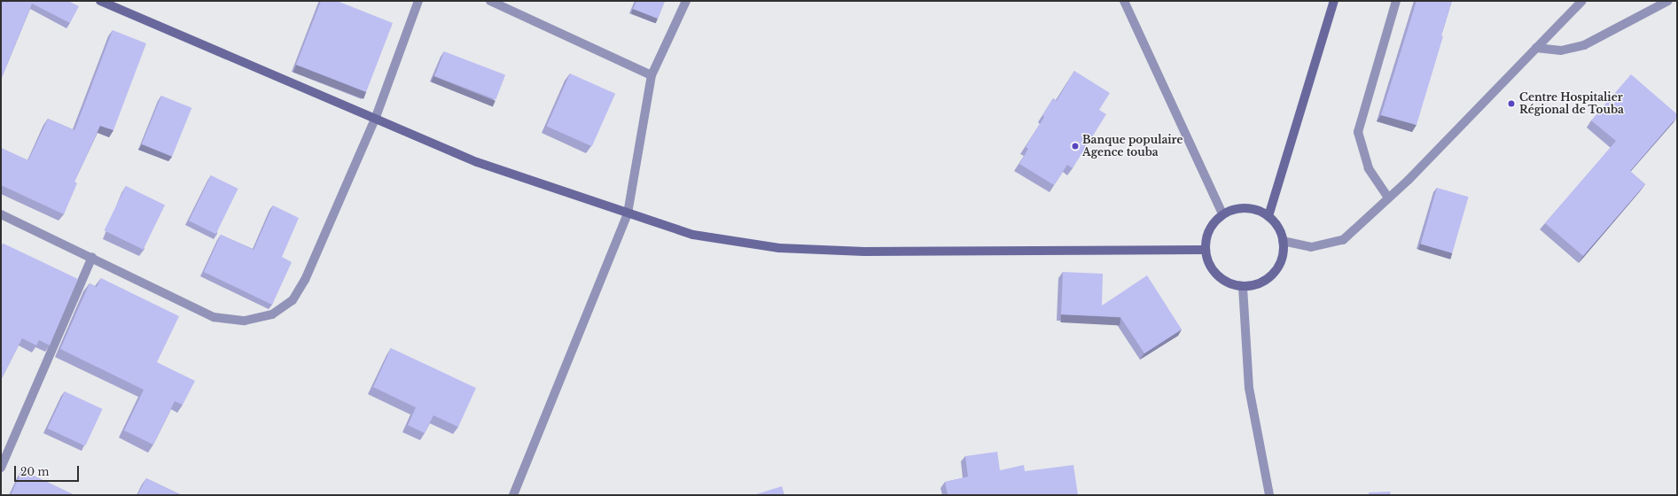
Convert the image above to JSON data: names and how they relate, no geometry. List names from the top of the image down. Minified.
{"places":["Centre Hospitalier Régional de Touba","Banque populaire Agence touba"],"scale_bar":"20 m"}
